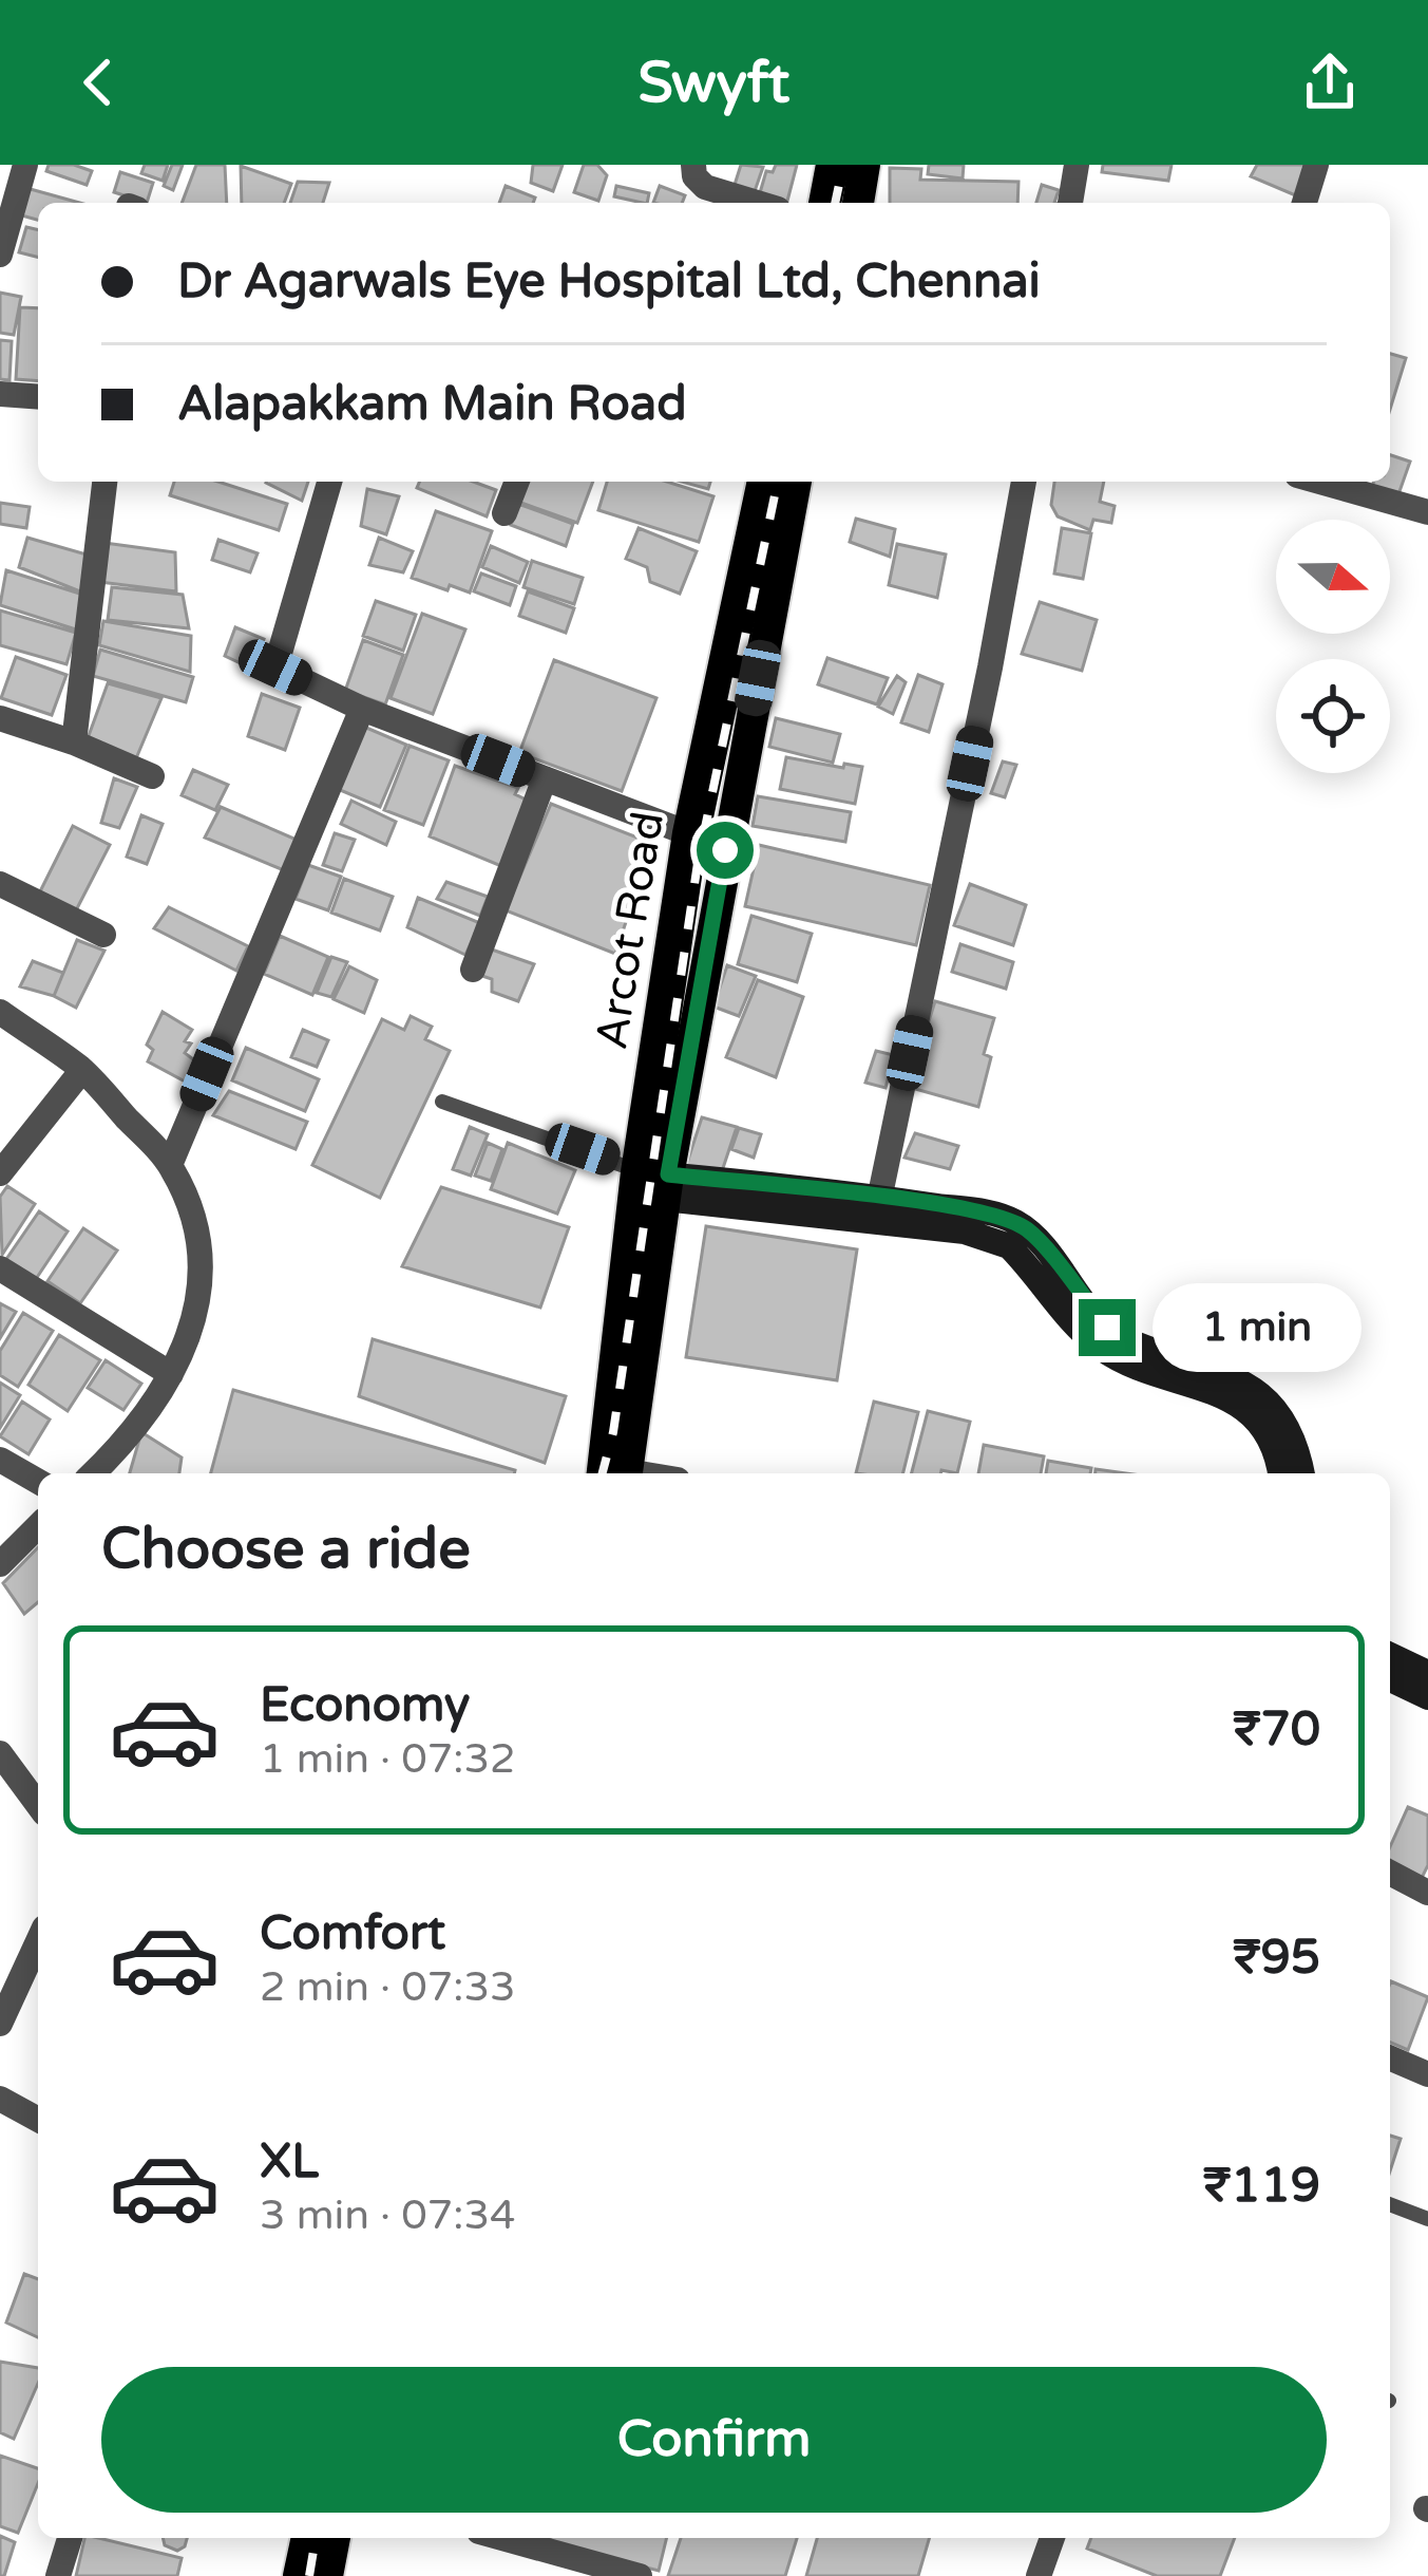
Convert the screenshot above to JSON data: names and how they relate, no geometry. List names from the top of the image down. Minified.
{"streets":{"main road":["Arcot Road"]},"north":"right","page":{"header":"Swyft","banner":["Dr Agarwals Eye Hospital Ltd, Chennai","Alapakkam Main Road"],"bubble":"1 min","heading":"Choose a ride","list":[{"name":"Economy","note":"1 min · 07:32","value":"₹70"},{"name":"Comfort","note":"2 min · 07:33","value":"₹95"},{"name":"XL","note":"3 min · 07:34","value":"₹119"}],"buttons":"Confirm"}}
